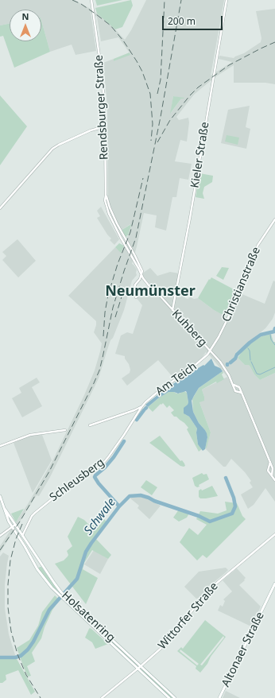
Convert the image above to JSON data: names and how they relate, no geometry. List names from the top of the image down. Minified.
{"streets":{"main road":["Holsatenring","Altonaer Straße"],"street":["Rendsburger Straße","Kieler Straße","Christianstraße","Kuhberg","Am Teich","Schleusberg","Wittorfer Straße"]},"crossings":[["Rendsburger Straße","Kuhberg"],["Kieler Straße","Kuhberg"],["Christianstraße","Kuhberg"],["Christianstraße","Am Teich"],["Kuhberg","Am Teich"],["Am Teich","Schleusberg"],["Schleusberg","Holsatenring"],["Wittorfer Straße","Holsatenring"]],"districts":["Neumünster"],"water":["Schwale"],"scale_bar":"200 m","north":"top"}
